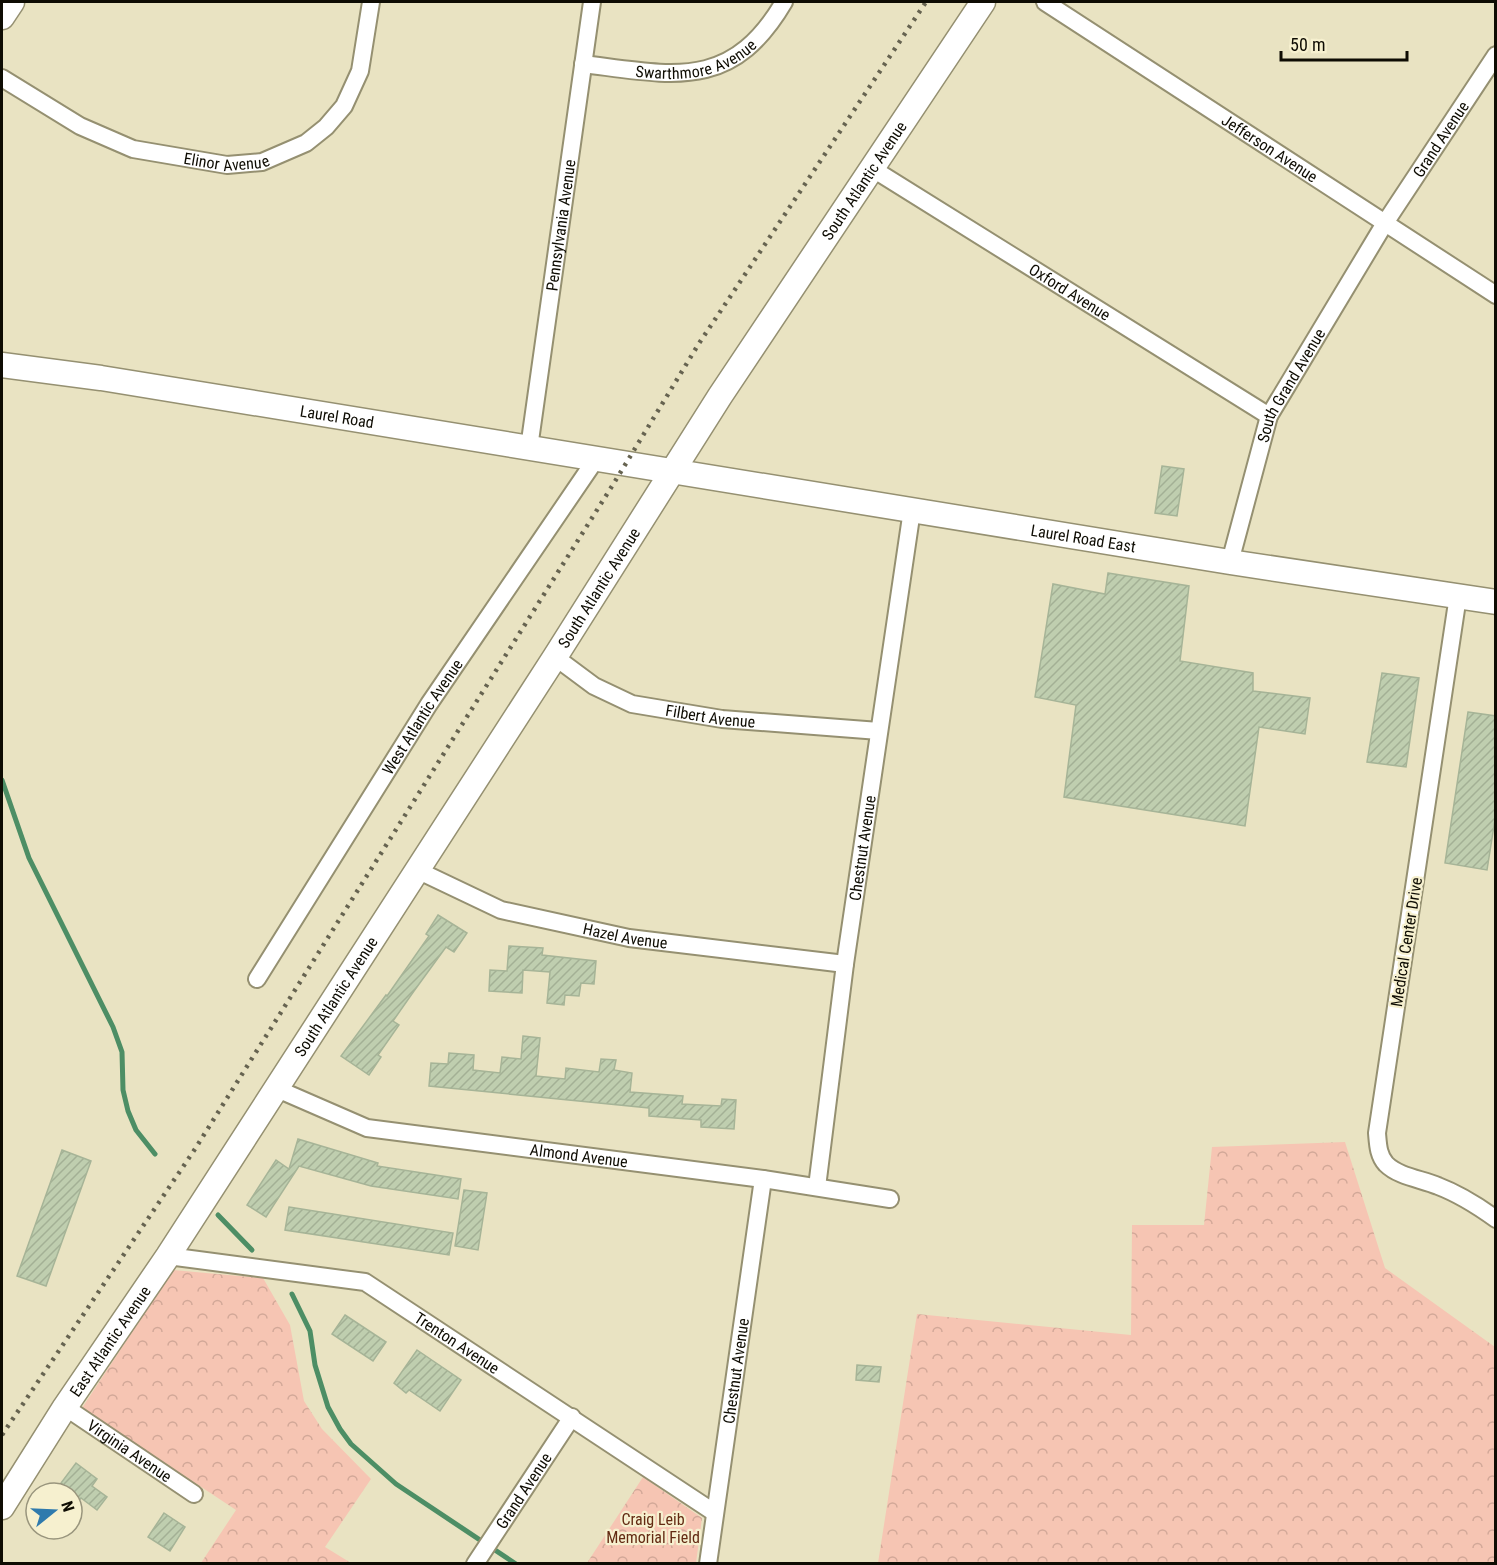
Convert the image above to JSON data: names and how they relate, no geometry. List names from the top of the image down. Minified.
{"streets":{"street":["Swarthmore Avenue","Grand Avenue","Jefferson Avenue","Elinor Avenue","South Atlantic Avenue","Pennsylvania Avenue","Oxford Avenue","South Grand Avenue","Laurel Road","Laurel Road East","Filbert Avenue","West Atlantic Avenue","Chestnut Avenue","Hazel Avenue","Medical Center Drive","Almond Avenue","East Atlantic Avenue","Trenton Avenue","Virginia Avenue"]},"crossings":[["Swarthmore Avenue","Pennsylvania Avenue"],["Grand Avenue","Jefferson Avenue"],["Grand Avenue","South Grand Avenue"],["Grand Avenue","Trenton Avenue"],["Jefferson Avenue","South Grand Avenue"],["South Atlantic Avenue","Oxford Avenue"],["South Atlantic Avenue","Laurel Road"],["South Atlantic Avenue","Laurel Road East"],["South Atlantic Avenue","Filbert Avenue"],["South Atlantic Avenue","Hazel Avenue"],["South Atlantic Avenue","Almond Avenue"],["South Atlantic Avenue","East Atlantic Avenue"],["Pennsylvania Avenue","Laurel Road"],["Oxford Avenue","South Grand Avenue"],["South Grand Avenue","Laurel Road East"],["Laurel Road","Laurel Road East"],["Laurel Road","West Atlantic Avenue"],["Laurel Road East","Chestnut Avenue"],["Laurel Road East","Medical Center Drive"],["Filbert Avenue","Chestnut Avenue"],["Chestnut Avenue","Hazel Avenue"],["Chestnut Avenue","Almond Avenue"],["Chestnut Avenue","Trenton Avenue"],["East Atlantic Avenue","Trenton Avenue"],["East Atlantic Avenue","Virginia Avenue"]],"parks":["Craig Leib Memorial Field"],"scale_bar":"50 m","north":"right"}
